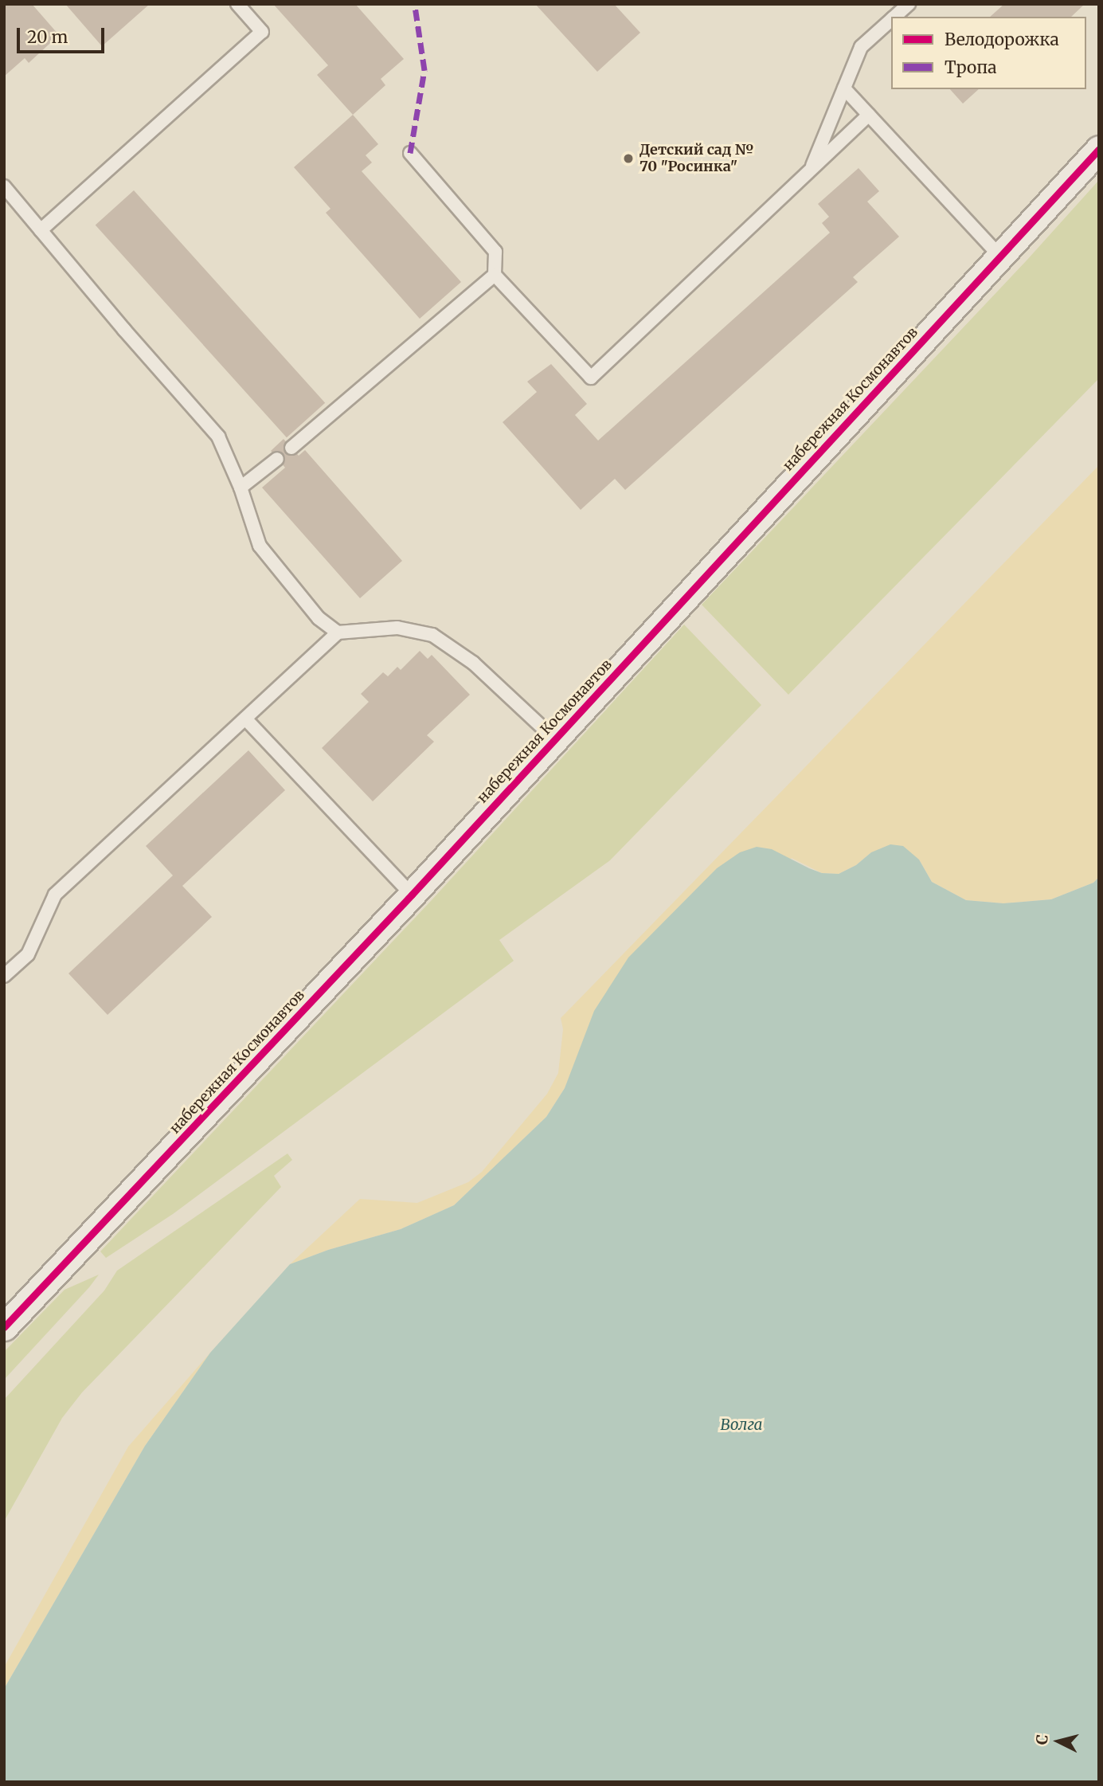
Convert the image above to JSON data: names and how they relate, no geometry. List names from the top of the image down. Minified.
{"streets":{"street":["набережная Космонавтов"]},"water":["Волга"],"places":["Детский сад № 70 \"Росинка\""],"legend":["Велодорожка","Тропа"],"scale_bar":"20 m","north":"left"}
